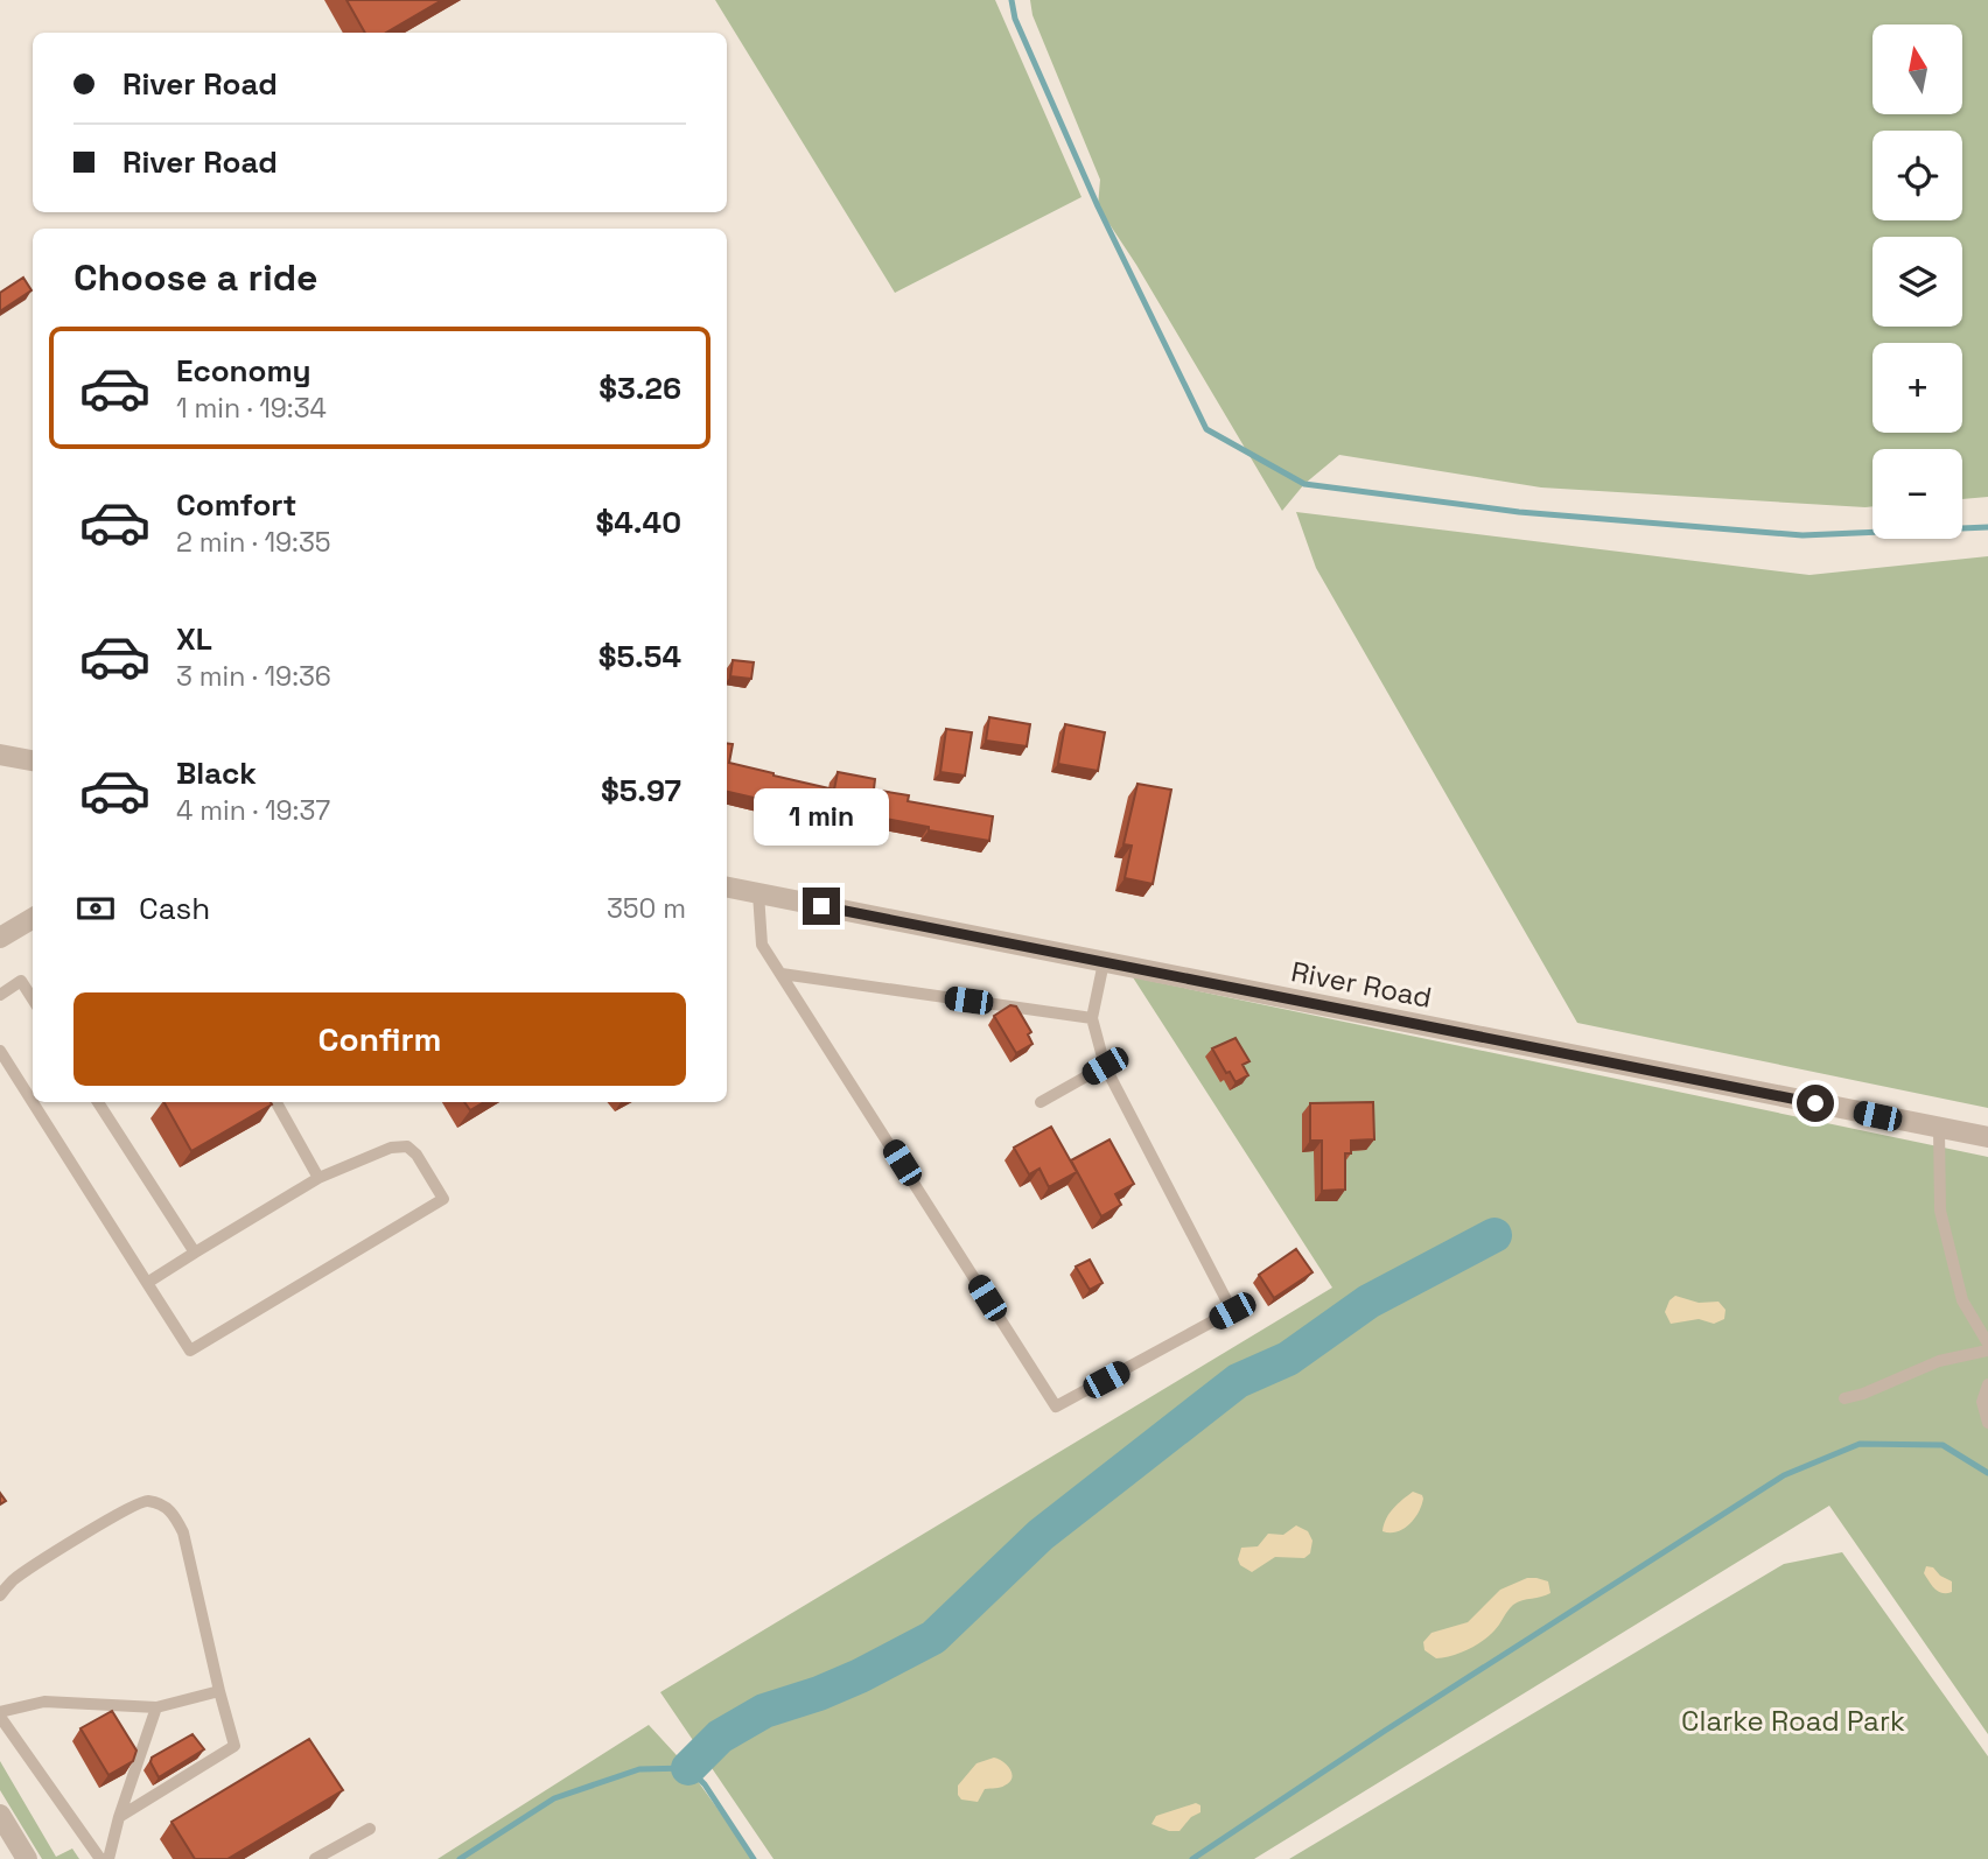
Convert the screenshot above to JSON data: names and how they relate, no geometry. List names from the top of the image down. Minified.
{"streets":{"street":["River Road"]},"parks":["Clarke Road Park"],"north":"top","page":{"map_buttons":["+","−"],"banner":["River Road","River Road"],"heading":"Choose a ride","list":[{"name":"Economy","note":"1 min · 19:34","value":"$3.26"},{"name":"Comfort","note":"2 min · 19:35","value":"$4.40"},{"name":"XL","note":"3 min · 19:36","value":"$5.54"},{"name":"Black","note":"4 min · 19:37","value":"$5.97"}],"bubble":"1 min","pay":["Cash","350 m"],"buttons":"Confirm"}}
